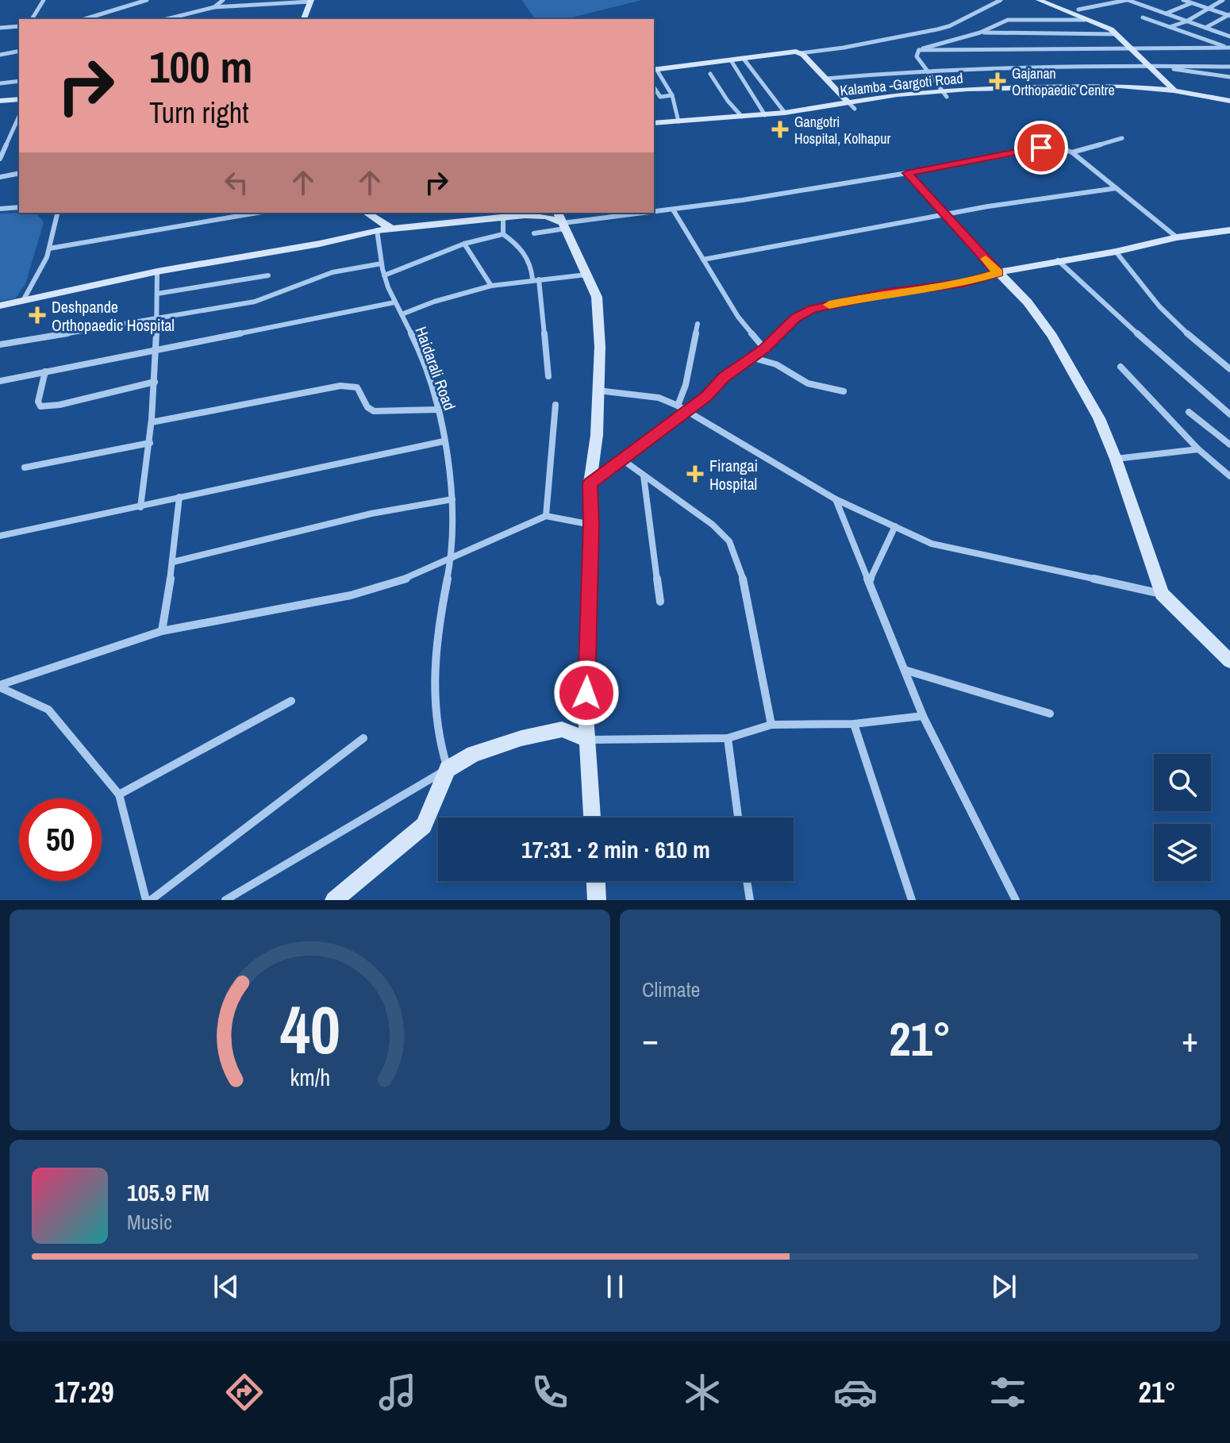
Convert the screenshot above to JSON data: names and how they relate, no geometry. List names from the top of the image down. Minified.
{"streets":{"street":["Kalamba -Gargoti Road","Haidarali Road"]},"places":{"health":["Gajanan Orthopaedic Centre","Gangotri Hospital, Kolhapur","Deshpande Orthopaedic Hospital","Firangai Hospital"]},"page":{"turn":["100 m","Turn right"],"limit":"50","trip":"17:31 · 2 min · 610 m","tile":"Climate","heat":["−","21°","+"],"song":["105.9 FM","Music"],"tabs":["17:29","21°"],"gauge":["40","km/h"]}}
